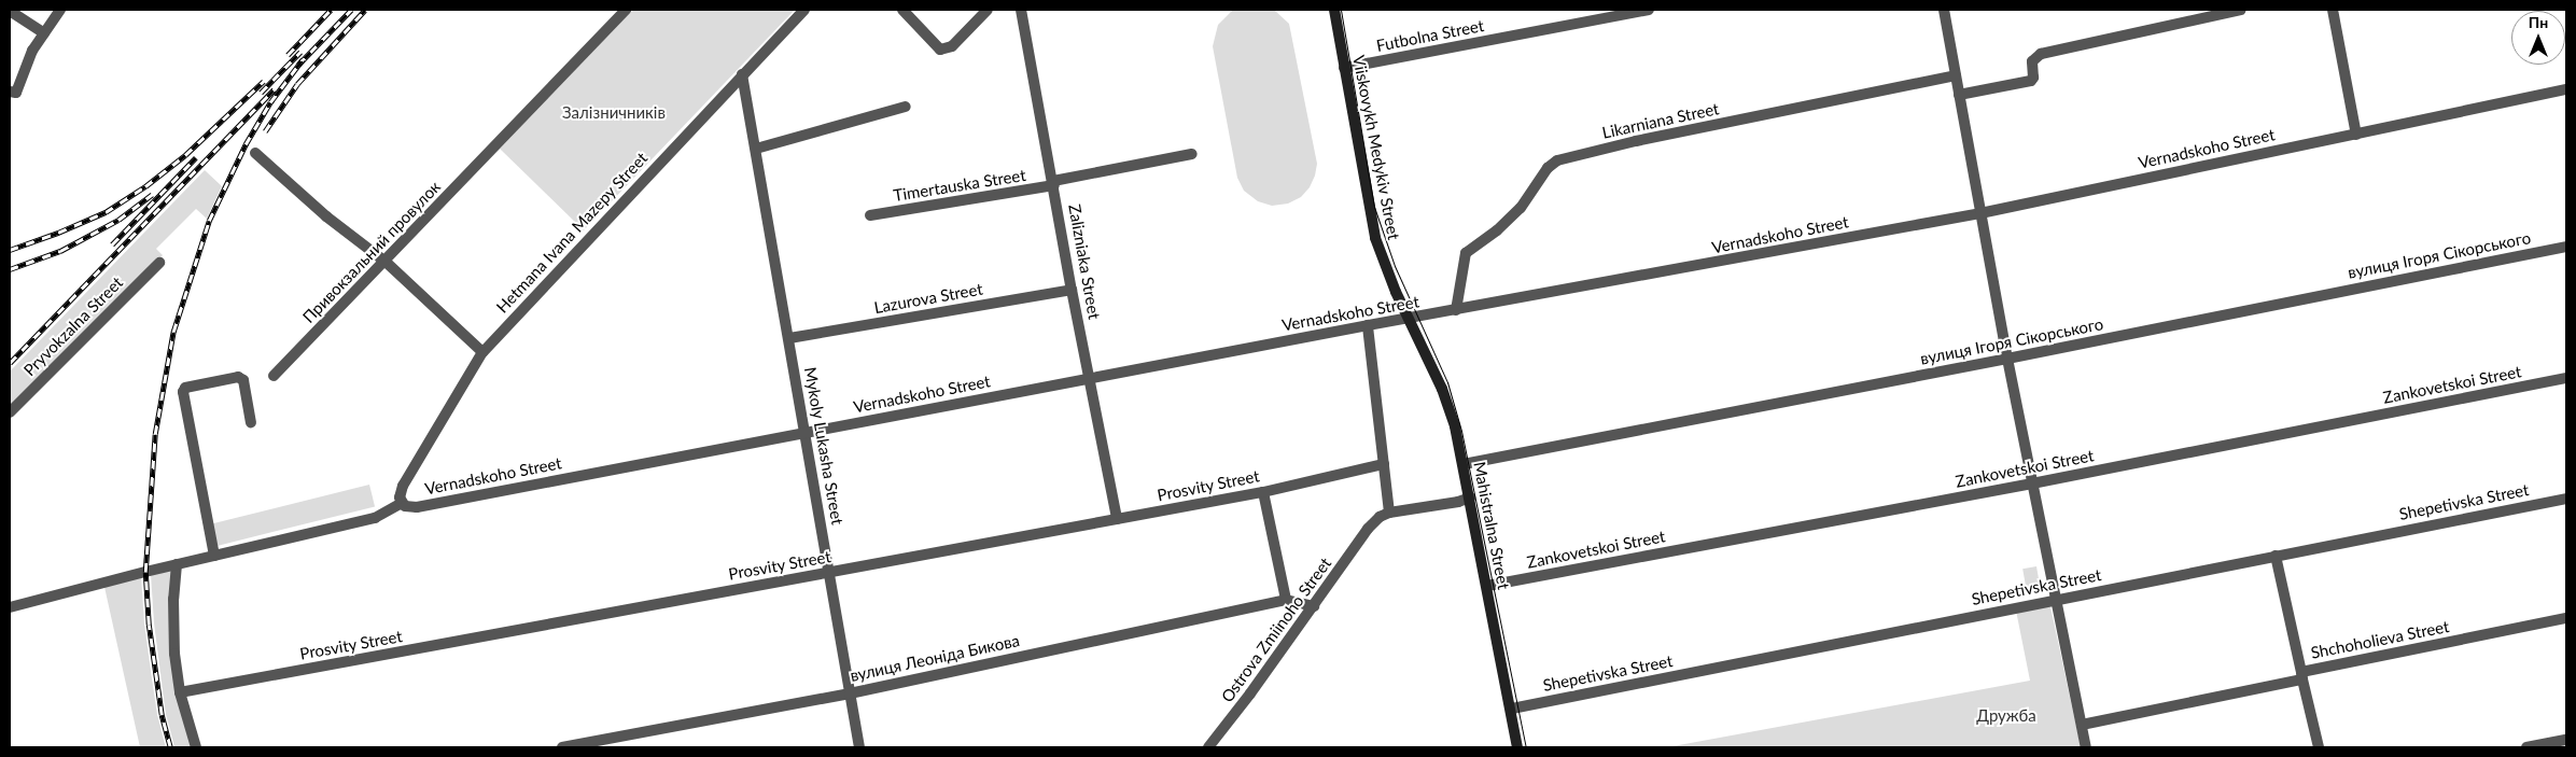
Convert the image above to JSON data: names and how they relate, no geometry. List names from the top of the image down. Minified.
{"streets":{"main road":["Viiskovykh Medykiv Street","Mahistralna Street"],"street":["Futbolna Street","Likarniana Street","Vernadskoho Street","Timertauska Street","Hetmana Ivana Mazepy Street","Привокзальний провулок","вулиця Ігоря Сікорського","Zalizniaka Street","Lazurova Street","Pryvokzalna Street","Zankovetskoi Street","Mykoly Lukasha Street","Prosvity Street","Shepetivska Street","Ostrova Zmiinoho Street","Shchoholieva Street","вулиця Леоніда Бикова"]},"crossings":[["Futbolna Street","Viiskovykh Medykiv Street"],["Likarniana Street","Vernadskoho Street"],["Viiskovykh Medykiv Street","Vernadskoho Street"],["Viiskovykh Medykiv Street","Mahistralna Street"],["Vernadskoho Street","Hetmana Ivana Mazepy Street"],["Vernadskoho Street","Zalizniaka Street"],["Vernadskoho Street","Mykoly Lukasha Street"],["Vernadskoho Street","Mahistralna Street"],["Timertauska Street","Zalizniaka Street"],["Hetmana Ivana Mazepy Street","Mykoly Lukasha Street"],["вулиця Ігоря Сікорського","Mahistralna Street"],["Zalizniaka Street","Lazurova Street"],["Zalizniaka Street","Prosvity Street"],["Lazurova Street","Mykoly Lukasha Street"],["Zankovetskoi Street","Mahistralna Street"],["Mykoly Lukasha Street","Prosvity Street"],["Mykoly Lukasha Street","вулиця Леоніда Бикова"],["Shepetivska Street","Mahistralna Street"],["Ostrova Zmiinoho Street","вулиця Леоніда Бикова"]],"parks":["Залізничників","Дружба"],"north":"top"}
